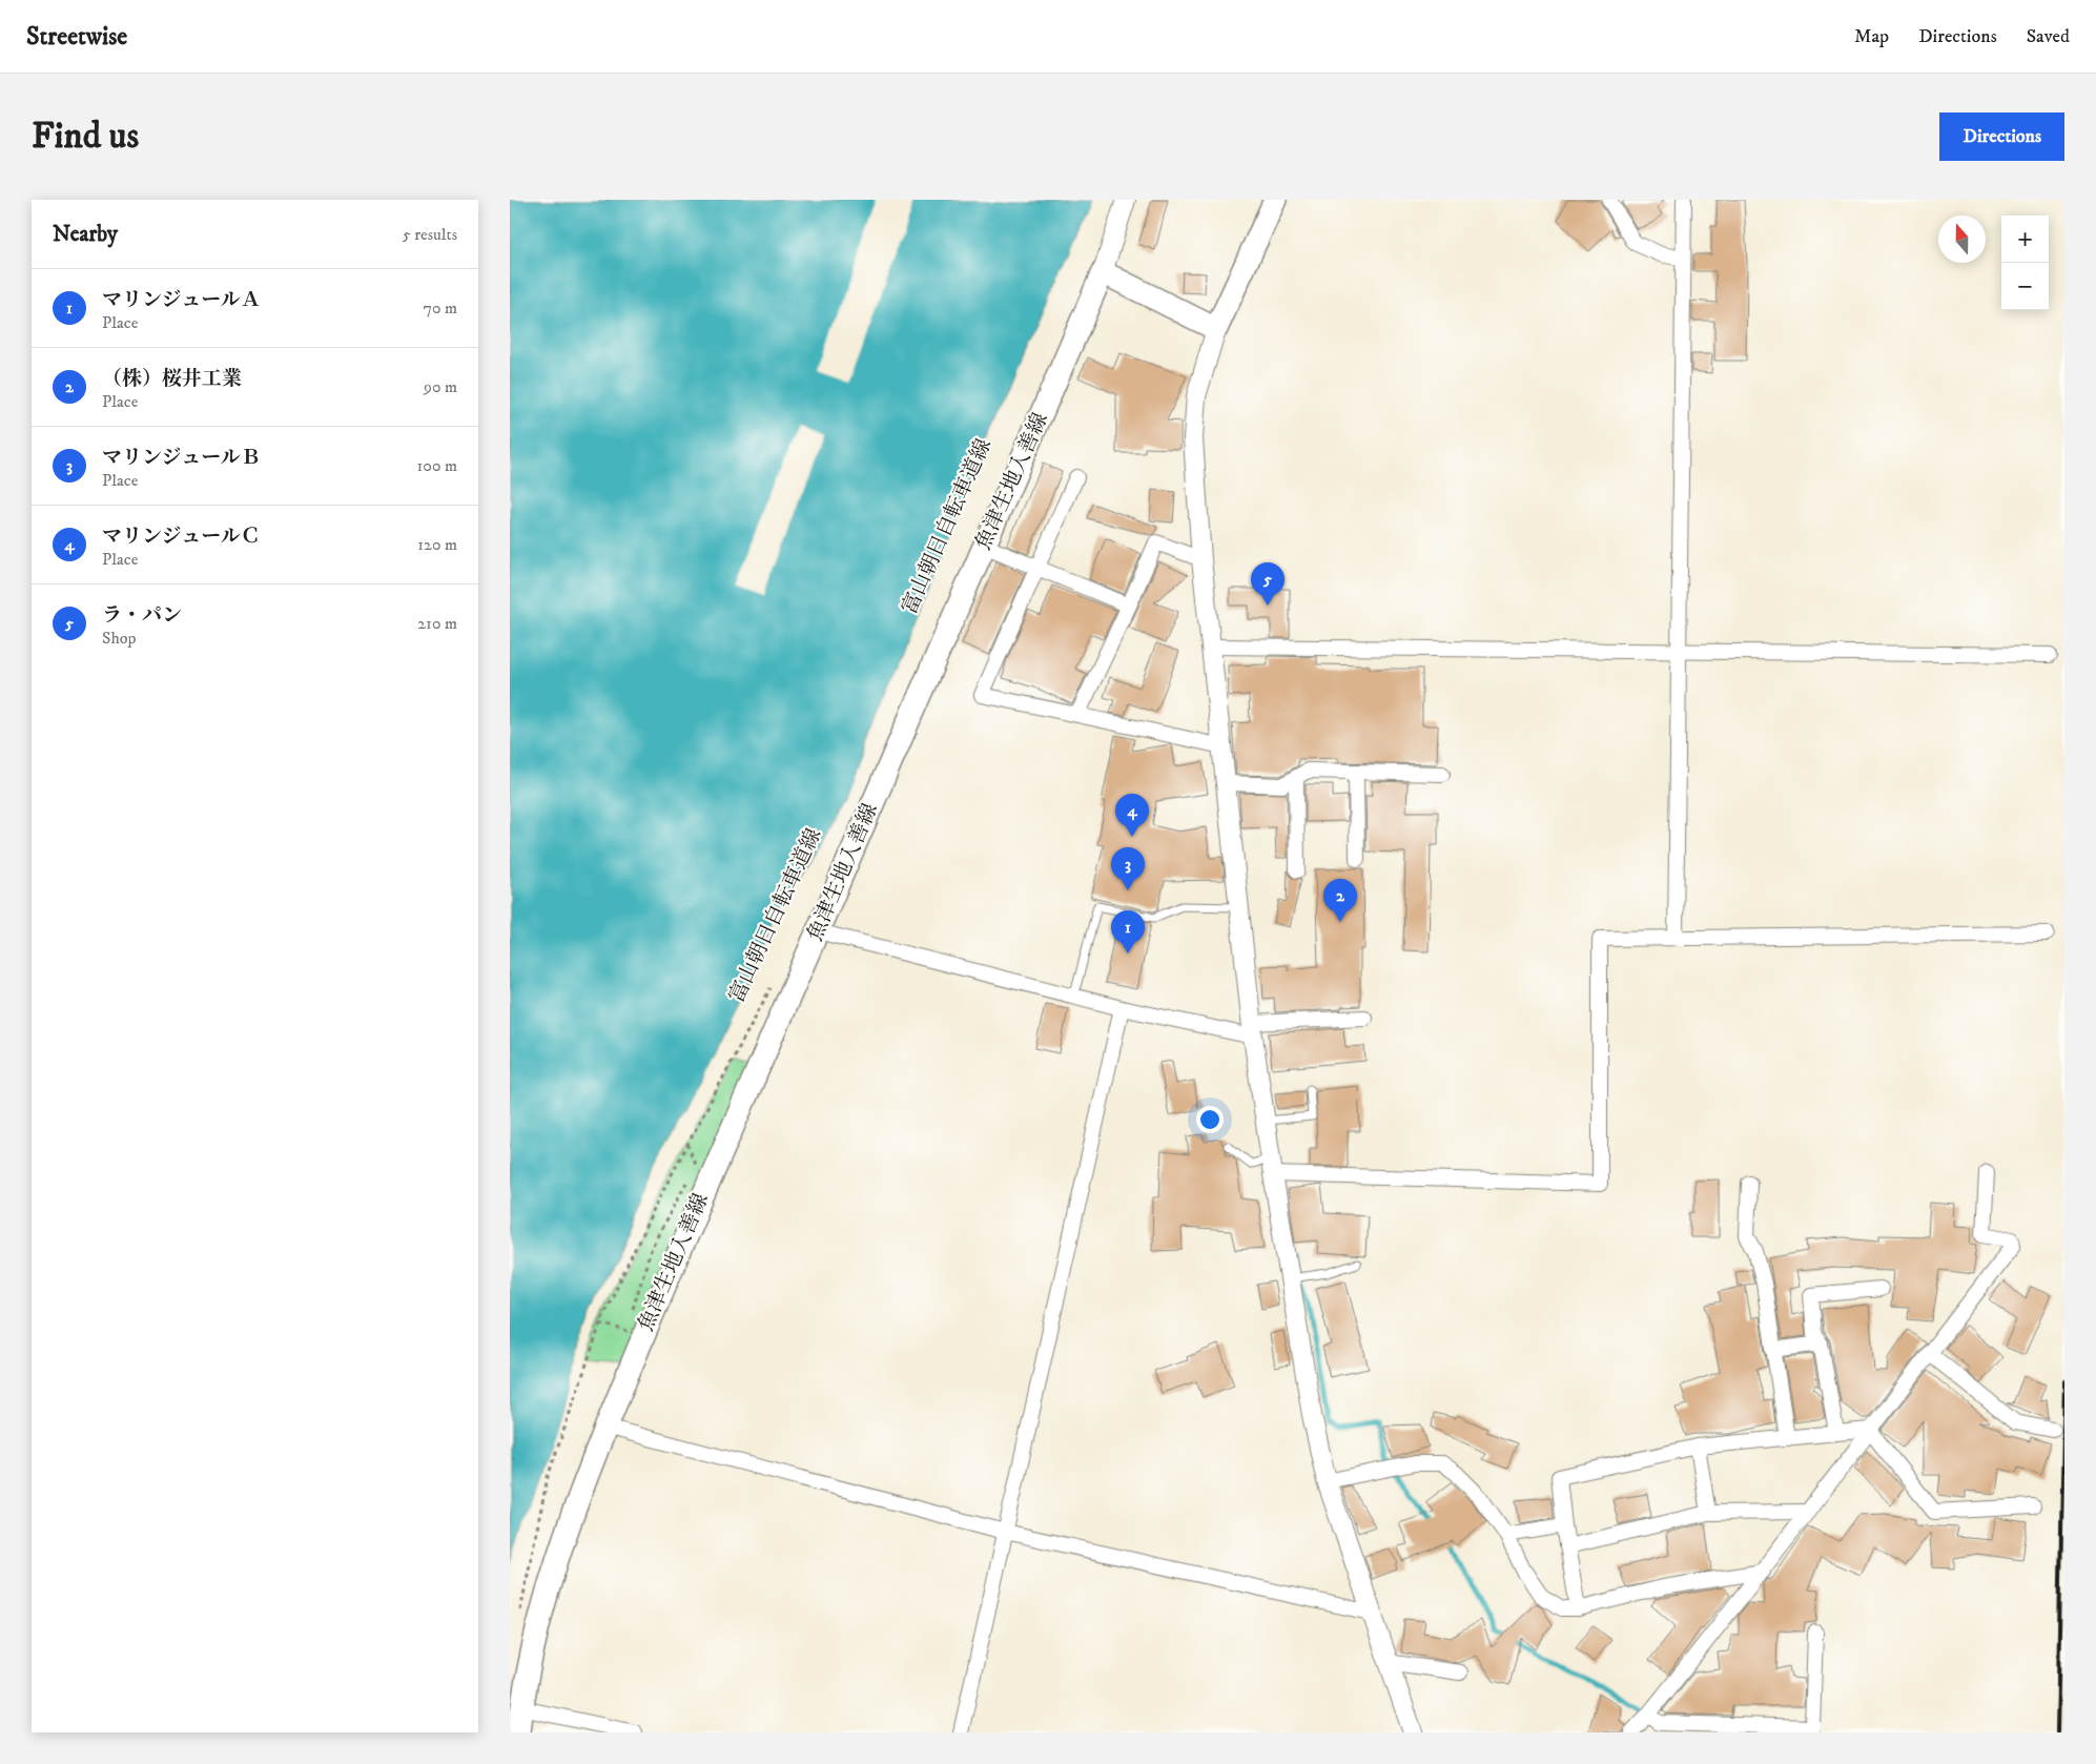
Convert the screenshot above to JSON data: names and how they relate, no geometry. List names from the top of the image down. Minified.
{"streets":{"main road":["魚津生地入善線"],"path":["富山朝日自転車道線"]},"north":"top","page":{"header":"Streetwise","nav":["Map","Directions","Saved"],"buttons":"Directions","title":"Find us","heading":["Nearby","5 results"],"map_buttons":["+","−"],"list":[{"mark":"1","name":"マリンジュールＡ","note":"Place","value":"70 m"},{"mark":"2","name":"（株）桜井工業","note":"Place","value":"90 m"},{"mark":"3","name":"マリンジュールＢ","note":"Place","value":"100 m"},{"mark":"4","name":"マリンジュールＣ","note":"Place","value":"120 m"},{"mark":"5","name":"ラ・パン","note":"Shop","value":"210 m"}],"pins":["5","4","3","2","1"]}}
